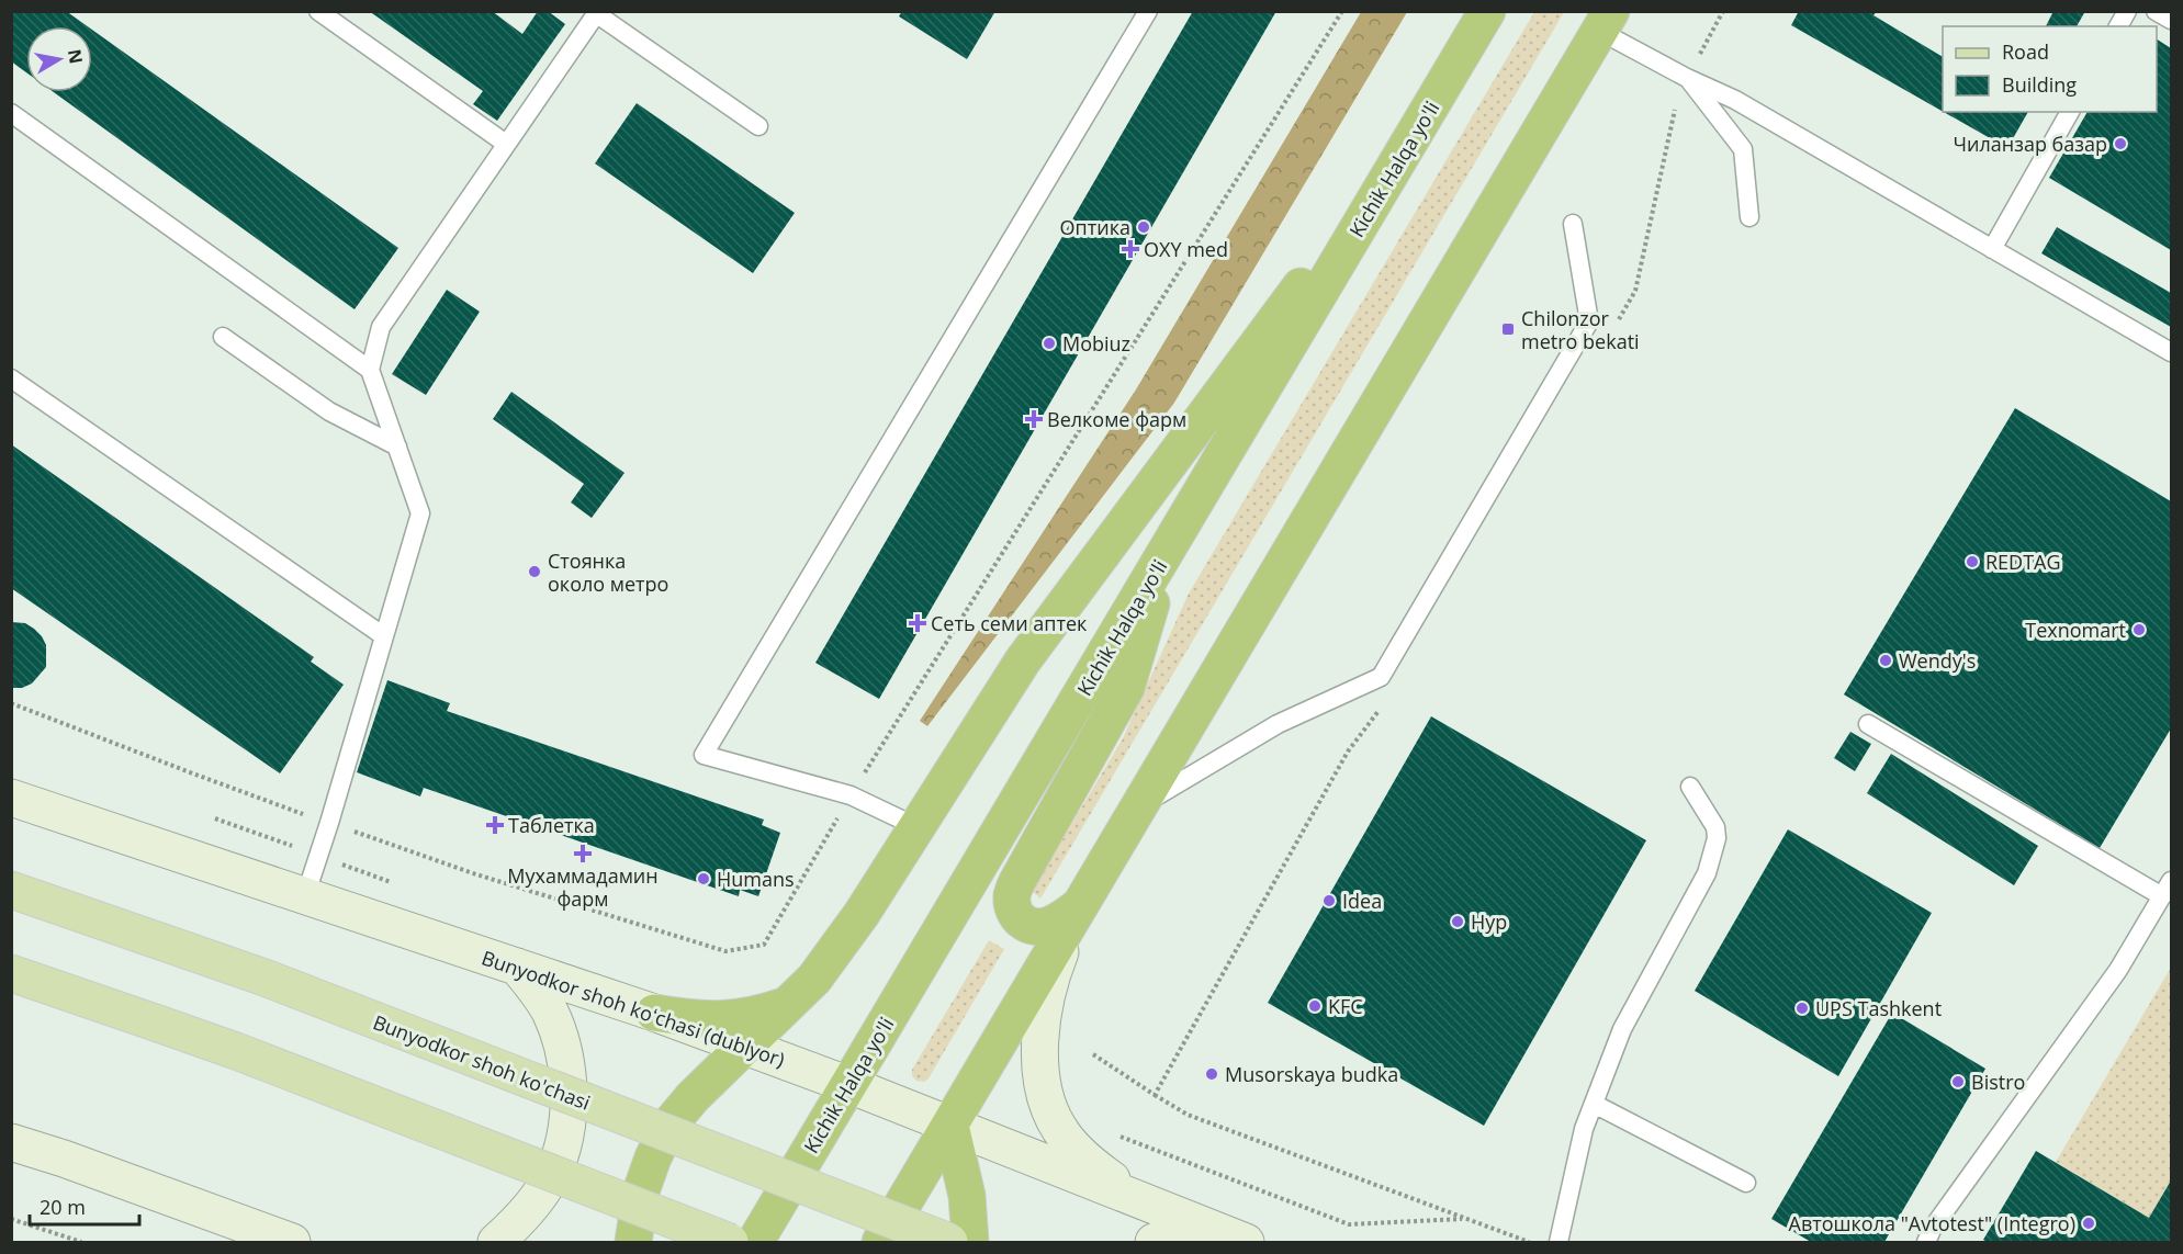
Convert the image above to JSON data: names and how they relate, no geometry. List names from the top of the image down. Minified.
{"streets":{"highway":["Kichik Halqa yo'li"],"main road":["Bunyodkor shoh ko'chasi"],"street":["Bunyodkor shoh koʻchasi (dublyor)"]},"crossings":[["Kichik Halqa yo'li","Bunyodkor shoh koʻchasi (dublyor)"]],"places":{"other":["Чиланзар базар","Оптика","Mobiuz","REDTAG","Стоянка около метро","Texnomart","Wendy's","Humans","Idea","Нур","KFC","UPS Tashkent","Musorskaya budka","Bistro","Автошкола \"Avtotest\" (Integro)"],"health":["OXY med","Велкоме фарм","Сеть семи аптек","Таблетка","Мухаммадамин фарм"],"transit":["Chilonzor metro bekati"]},"legend":["Road","Building"],"scale_bar":"20 m","north":"right"}
